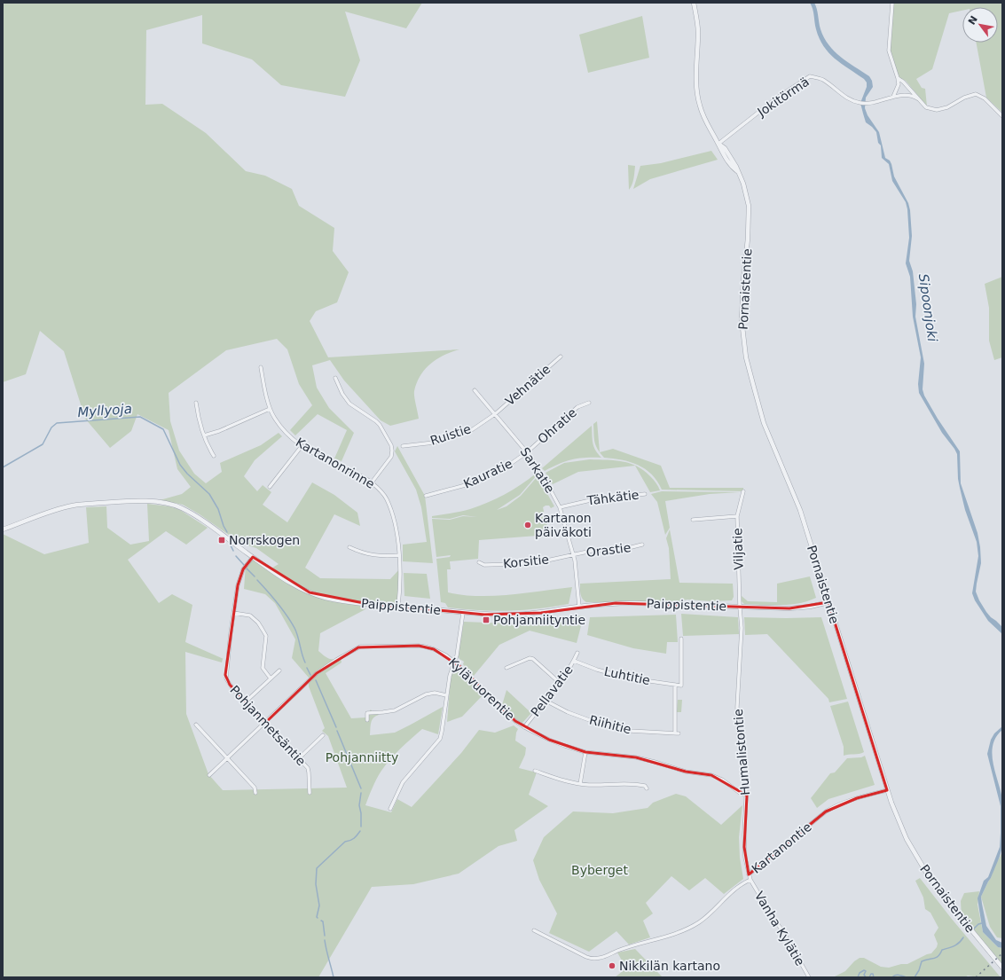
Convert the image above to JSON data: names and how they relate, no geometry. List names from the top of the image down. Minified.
{"streets":{"street":["Jokitörmä","Pornaistentie","Vehnätie","Ohratie","Ruistie","Kartanonrinne","Sarkatie","Kauratie","Tähkätie","Viljatie","Orastie","Korsitie","Paippistentie","Luhtitie","Kylävuorentie","Pellavatie","Riihitie","Pohjanmetsäntie","Humalistontie","Kartanontie","Vanha Kylätie"]},"crossings":[["Jokitörmä","Pornaistentie"],["Pornaistentie","Paippistentie"],["Pornaistentie","Kartanontie"],["Vehnätie","Ruistie"],["Vehnätie","Sarkatie"],["Ohratie","Sarkatie"],["Ohratie","Kauratie"],["Ruistie","Sarkatie"],["Kartanonrinne","Paippistentie"],["Sarkatie","Kauratie"],["Sarkatie","Tähkätie"],["Sarkatie","Orastie"],["Sarkatie","Korsitie"],["Sarkatie","Paippistentie"],["Viljatie","Paippistentie"],["Viljatie","Humalistontie"],["Orastie","Korsitie"],["Paippistentie","Pohjanmetsäntie"],["Paippistentie","Humalistontie"],["Luhtitie","Pellavatie"],["Luhtitie","Riihitie"],["Kylävuorentie","Pellavatie"],["Kylävuorentie","Pohjanmetsäntie"],["Kylävuorentie","Humalistontie"],["Pellavatie","Riihitie"],["Humalistontie","Kartanontie"],["Kartanontie","Vanha Kylätie"]],"water":["Sipoonjoki","Myllyoja"],"parks":["Pohjanniitty","Byberget"],"places":{"other":["Kartanon päiväkoti","Nikkilän kartano"],"transit":["Norrskogen","Pohjanniityntie"]},"north":"top left"}
